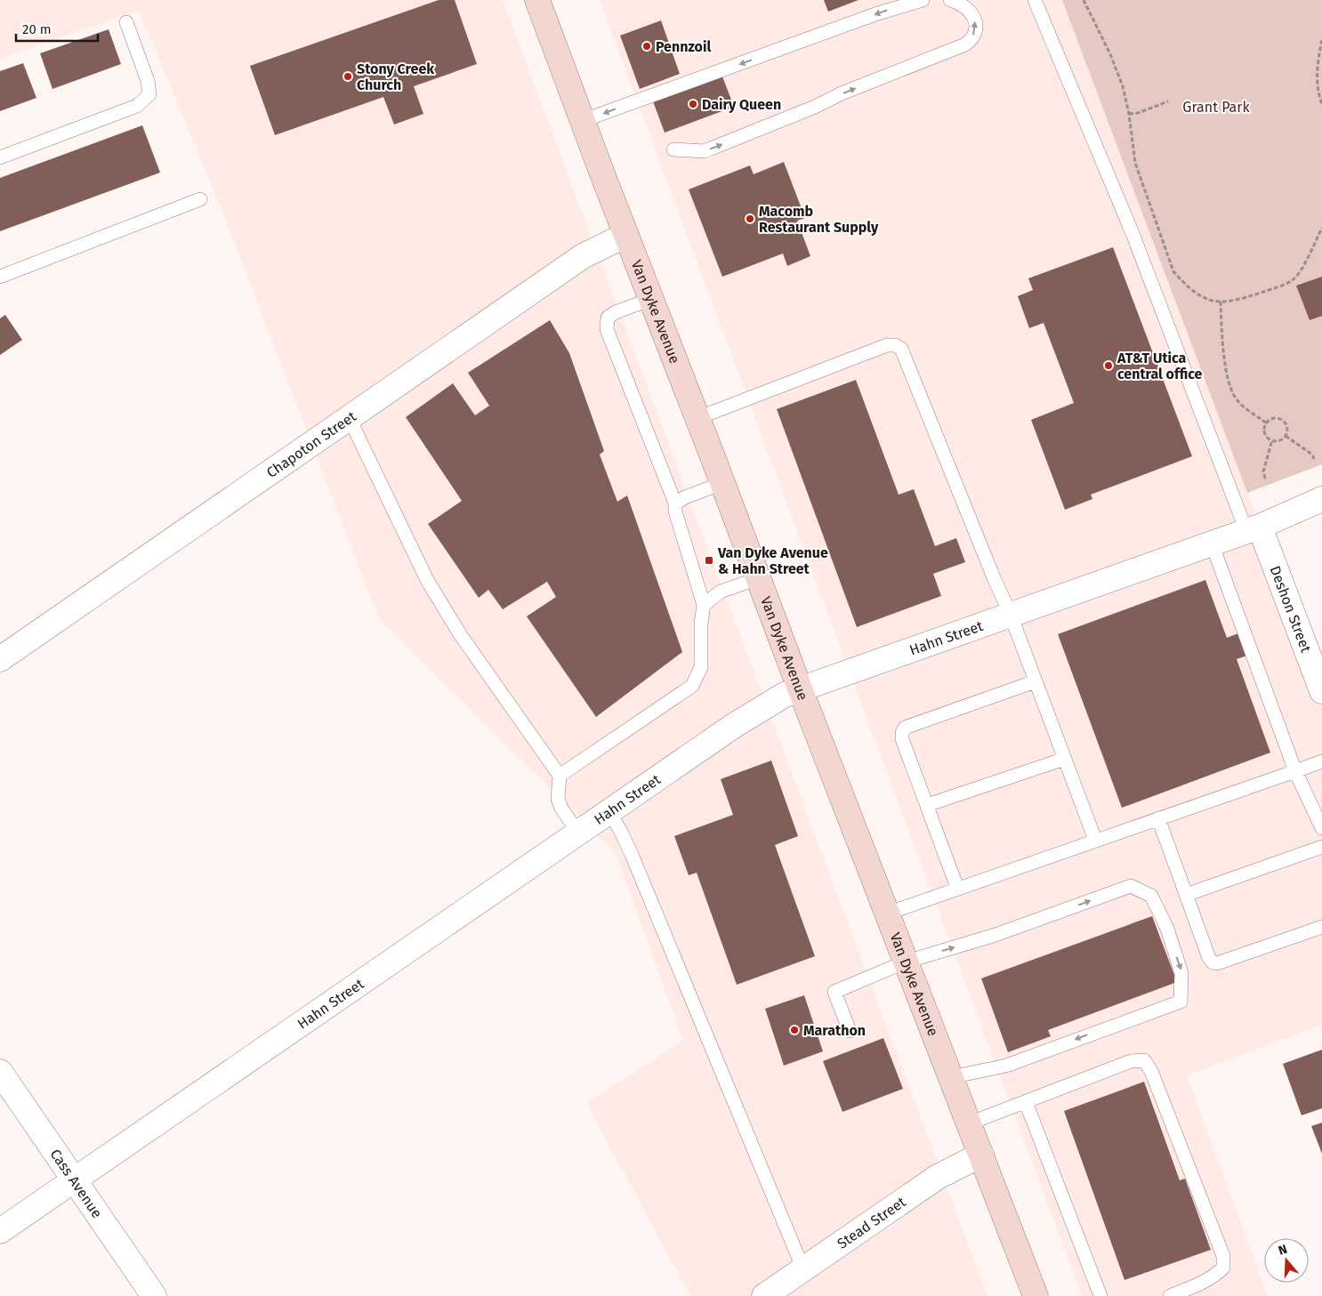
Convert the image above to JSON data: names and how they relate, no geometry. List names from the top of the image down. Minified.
{"streets":{"main road":["Van Dyke Avenue"],"street":["Chapoton Street","Deshon Street","Hahn Street","Cass Avenue","Stead Street"]},"crossings":[["Van Dyke Avenue","Chapoton Street"],["Van Dyke Avenue","Hahn Street"],["Van Dyke Avenue","Stead Street"],["Deshon Street","Hahn Street"],["Hahn Street","Cass Avenue"]],"parks":["Grant Park"],"places":{"other":["Pennzoil","Stony Creek Church","Dairy Queen","Macomb Restaurant Supply","AT&T Utica central office","Marathon"],"transit":["Van Dyke Avenue & Hahn Street"]},"scale_bar":"20 m","north":"top"}
